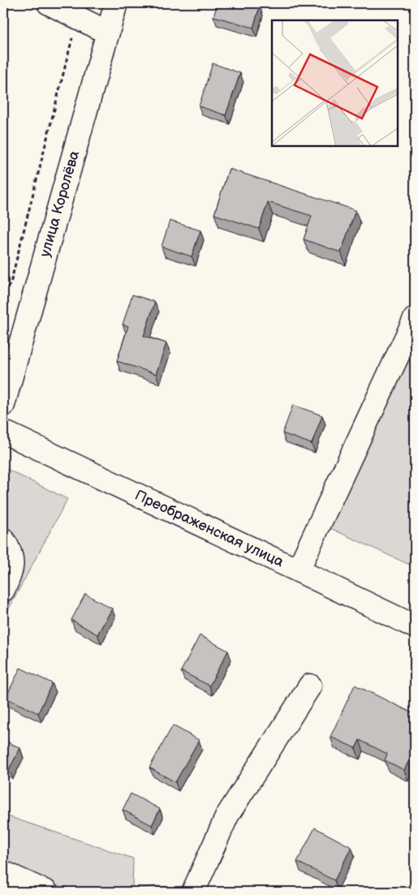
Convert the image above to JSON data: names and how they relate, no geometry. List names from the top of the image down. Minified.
{"streets":{"main road":["улица Королёва","Преображенская улица"]}}
